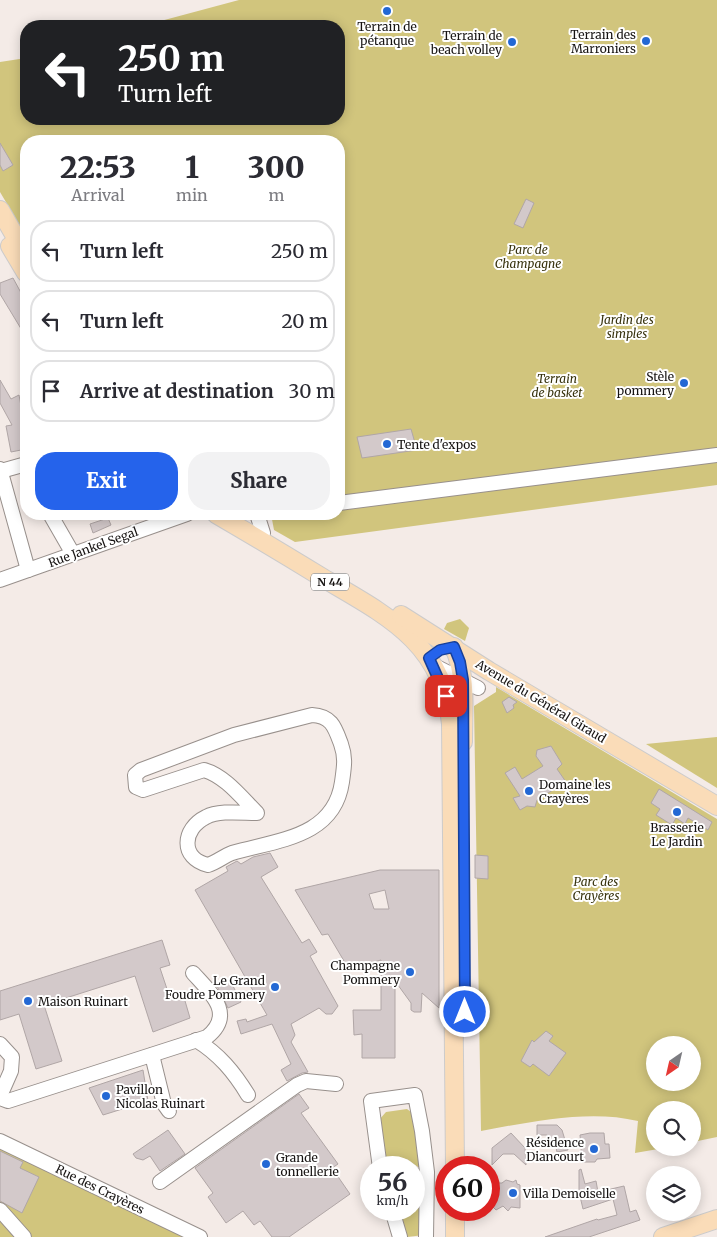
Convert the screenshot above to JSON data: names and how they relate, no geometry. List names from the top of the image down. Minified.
{"streets":{"main road":["N 44","Avenue du Général Giraud"],"street":["Rue Jankel Segal","Rue des Crayères"]},"parks":["Parc de Champagne","Jardin des simples","Terrain de basket","Parc des Crayères"],"places":["Terrain de pétanque","Terrain des Marroniers","Terrain de beach volley","Stèle pommery","Tente d'expos","Domaine les Crayères","Brasserie Le Jardin","Champagne Pommery","Le Grand Foudre Pommery","Maison Ruinart","Pavillon Nicolas Ruinart","Résidence Diancourt","Grande tonnellerie","Villa Demoiselle"],"north":"bottom left","page":{"turn":["250 m","Turn left"],"eta":["22:53","Arrival","1","min","300","m"],"list":[{"name":"Turn left","value":"250 m"},{"name":"Turn left","value":"20 m"},{"name":"Arrive at destination","value":"30 m"}],"buttons":["Exit","Share"],"speed":"56 km/h","limit":"60"}}
